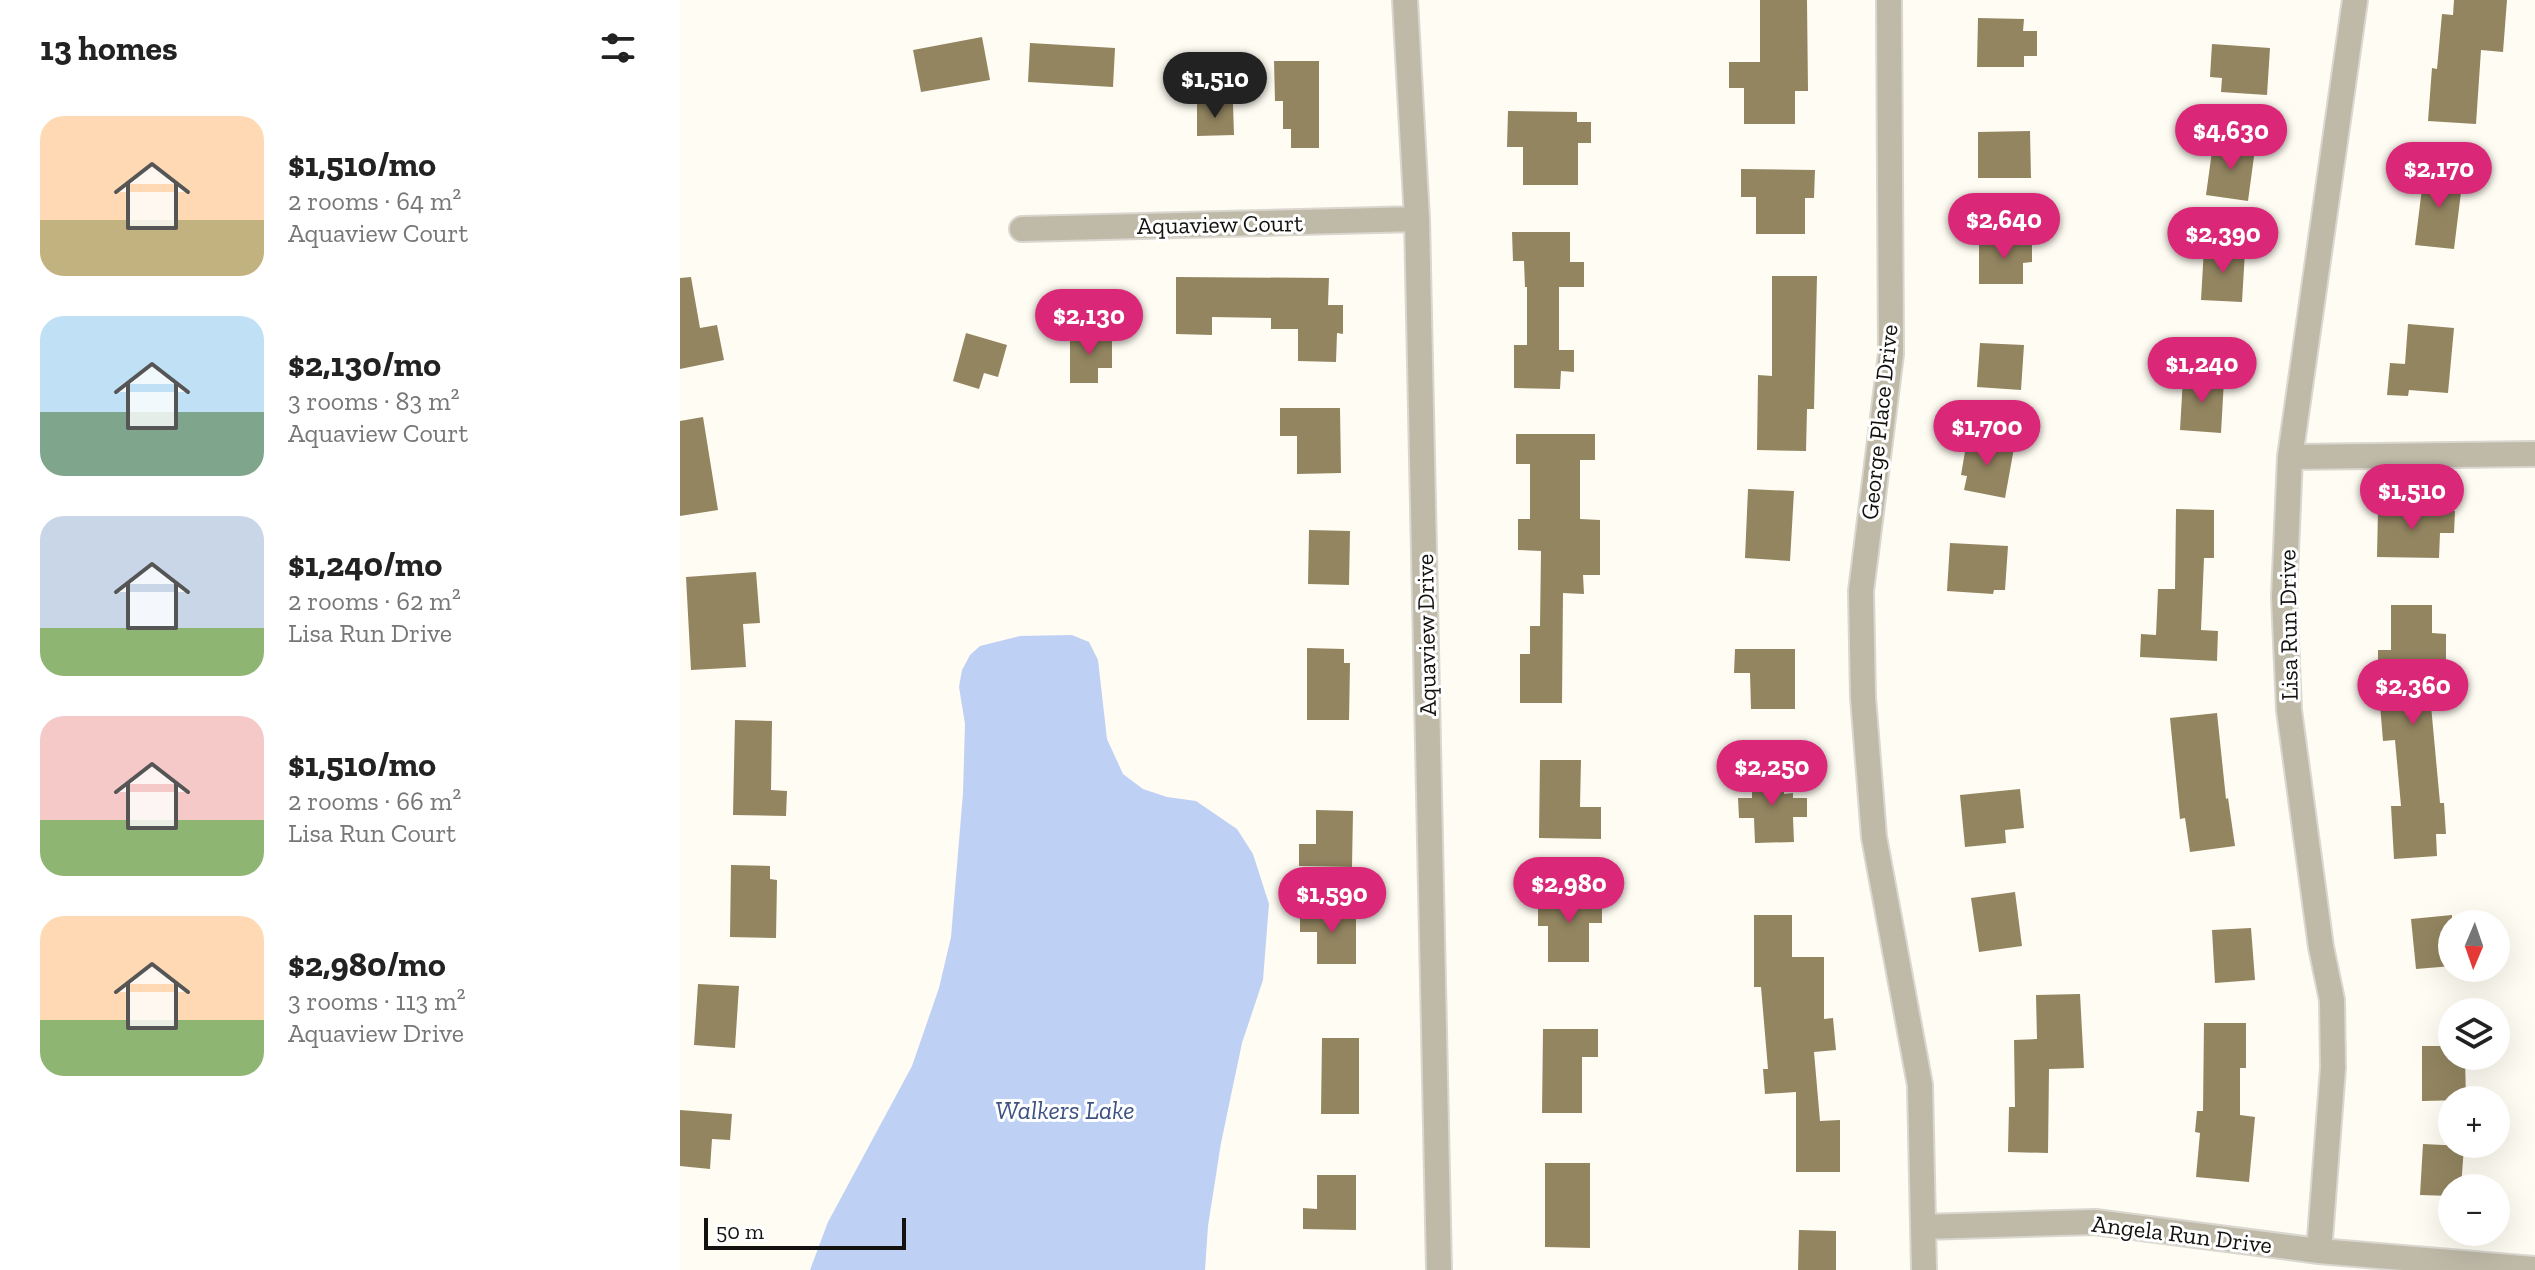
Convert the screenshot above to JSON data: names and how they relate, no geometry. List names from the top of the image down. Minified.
{"streets":{"street":["Aquaview Court","George Place Drive","Lisa Run Drive","Aquaview Drive","Angela Run Drive"]},"crossings":[["Aquaview Court","Aquaview Drive"],["George Place Drive","Angela Run Drive"],["Lisa Run Drive","Angela Run Drive"]],"water":["Walkers Lake"],"scale_bar":"50 m","north":"bottom","page":{"heading":"13 homes","price":["$1,510","$4,630","$2,170","$2,640","$2,390","$2,130","$1,240","$1,700","$1,510","$2,360","$2,250","$2,980","$1,590"],"list":[{"name":"$1,510/mo","note":"2 rooms · 64 m² · Aquaview Court"},{"name":"$2,130/mo","note":"3 rooms · 83 m² · Aquaview Court"},{"name":"$1,240/mo","note":"2 rooms · 62 m² · Lisa Run Drive"},{"name":"$1,510/mo","note":"2 rooms · 66 m² · Lisa Run Court"},{"name":"$2,980/mo","note":"3 rooms · 113 m² · Aquaview Drive"}],"map_buttons":["+","−"],"scale":"50 m"}}
